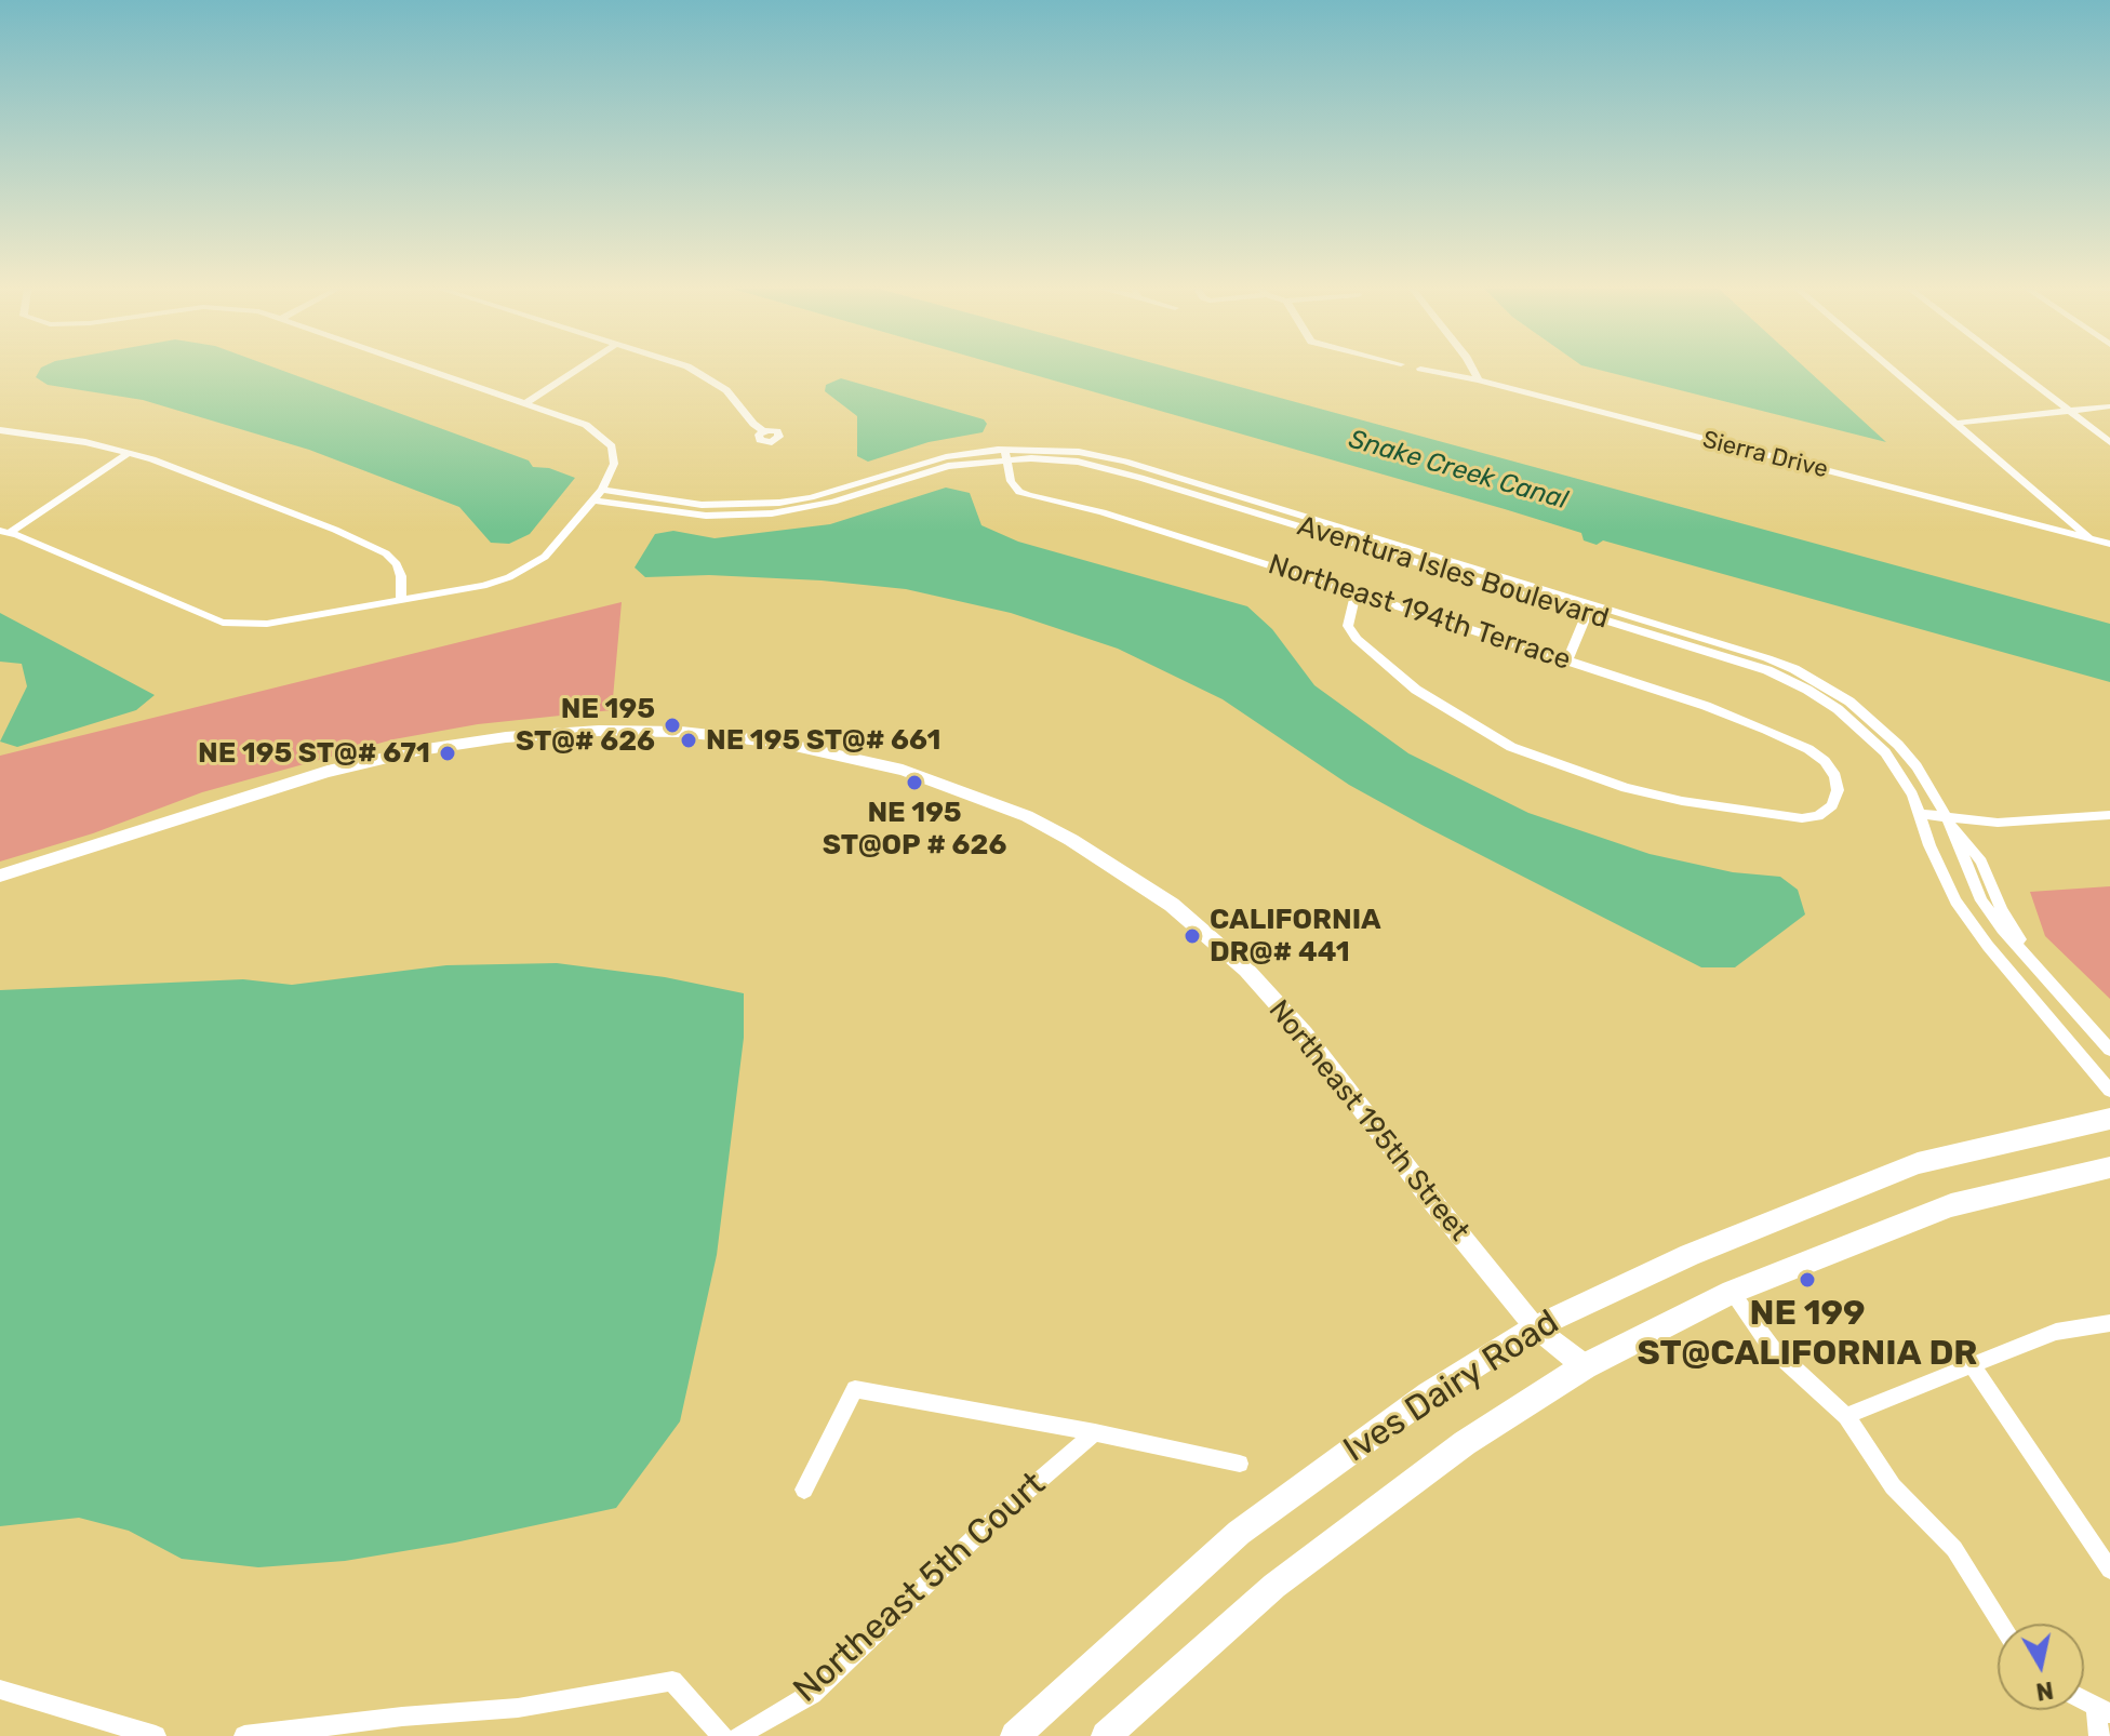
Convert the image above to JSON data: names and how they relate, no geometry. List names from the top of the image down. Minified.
{"streets":{"main road":["Ives Dairy Road"],"street":["Sierra Drive","Aventura Isles Boulevard","Northeast 194th Terrace","Northeast 195th Street","Northeast 5th Court"]},"crossings":[["Aventura Isles Boulevard","Northeast 194th Terrace"],["Northeast 195th Street","Ives Dairy Road"]],"water":["Snake Creek Canal"],"places":["NE 195 ST@# 626","NE 195 ST@# 661","NE 195 ST@# 671","NE 195 ST@OP # 626","CALIFORNIA DR@# 441","NE 199 ST@CALIFORNIA DR"],"north":"bottom"}
